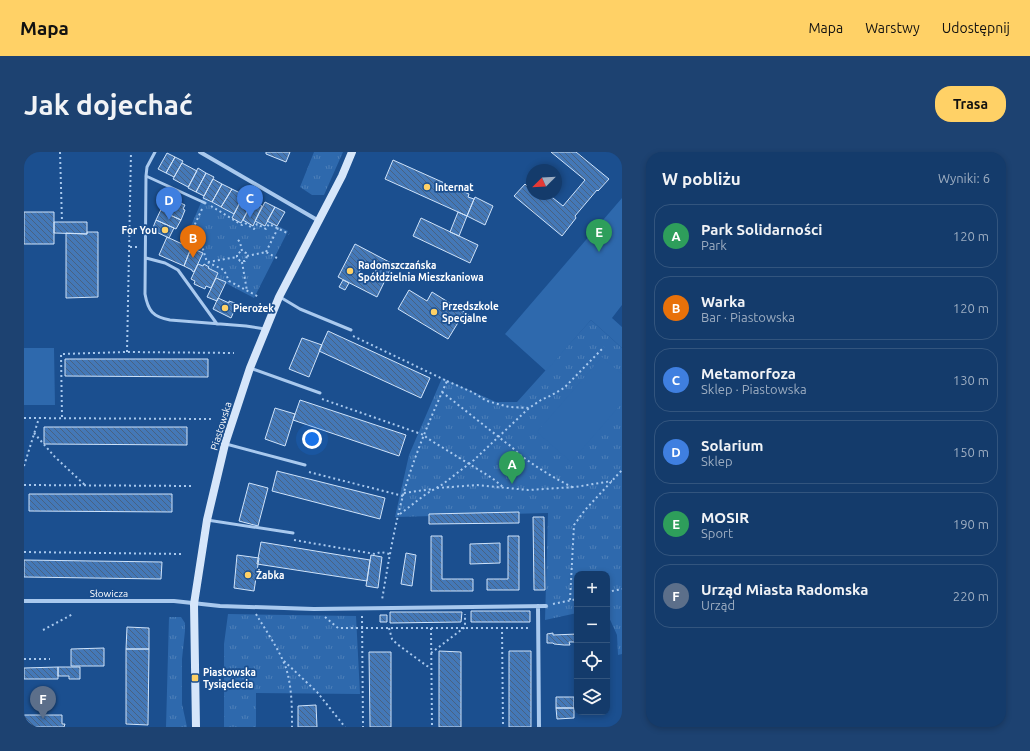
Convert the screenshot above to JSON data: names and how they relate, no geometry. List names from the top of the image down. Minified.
{"streets":{"street":["Piastowska","Słowicza"]},"crossings":[["Piastowska","Słowicza"]],"places":{"other":["Internat","For You","Radomszczańska Spółdzielnia Mieszkaniowa","Pierożek","Przedszkole Specjalne","Żabka"],"transit":["Piastowska Tysiąclecia"]},"north":"bottom left","page":{"header":"Mapa","nav":["Mapa","Warstwy","Udostępnij"],"buttons":"Trasa","title":"Jak dojechać","heading":["W pobliżu","Wyniki: 6"],"pins":["C","D","E","B","A","F"],"list":[{"mark":"A","name":"Park Solidarności","note":"Park","value":"120 m"},{"mark":"B","name":"Warka","note":"Bar · Piastowska","value":"120 m"},{"mark":"C","name":"Metamorfoza","note":"Sklep · Piastowska","value":"130 m"},{"mark":"D","name":"Solarium","note":"Sklep","value":"150 m"},{"mark":"E","name":"MOSIR","note":"Sport","value":"190 m"},{"mark":"F","name":"Urząd Miasta Radomska","note":"Urząd","value":"220 m"}],"map_buttons":["+","−"]}}
